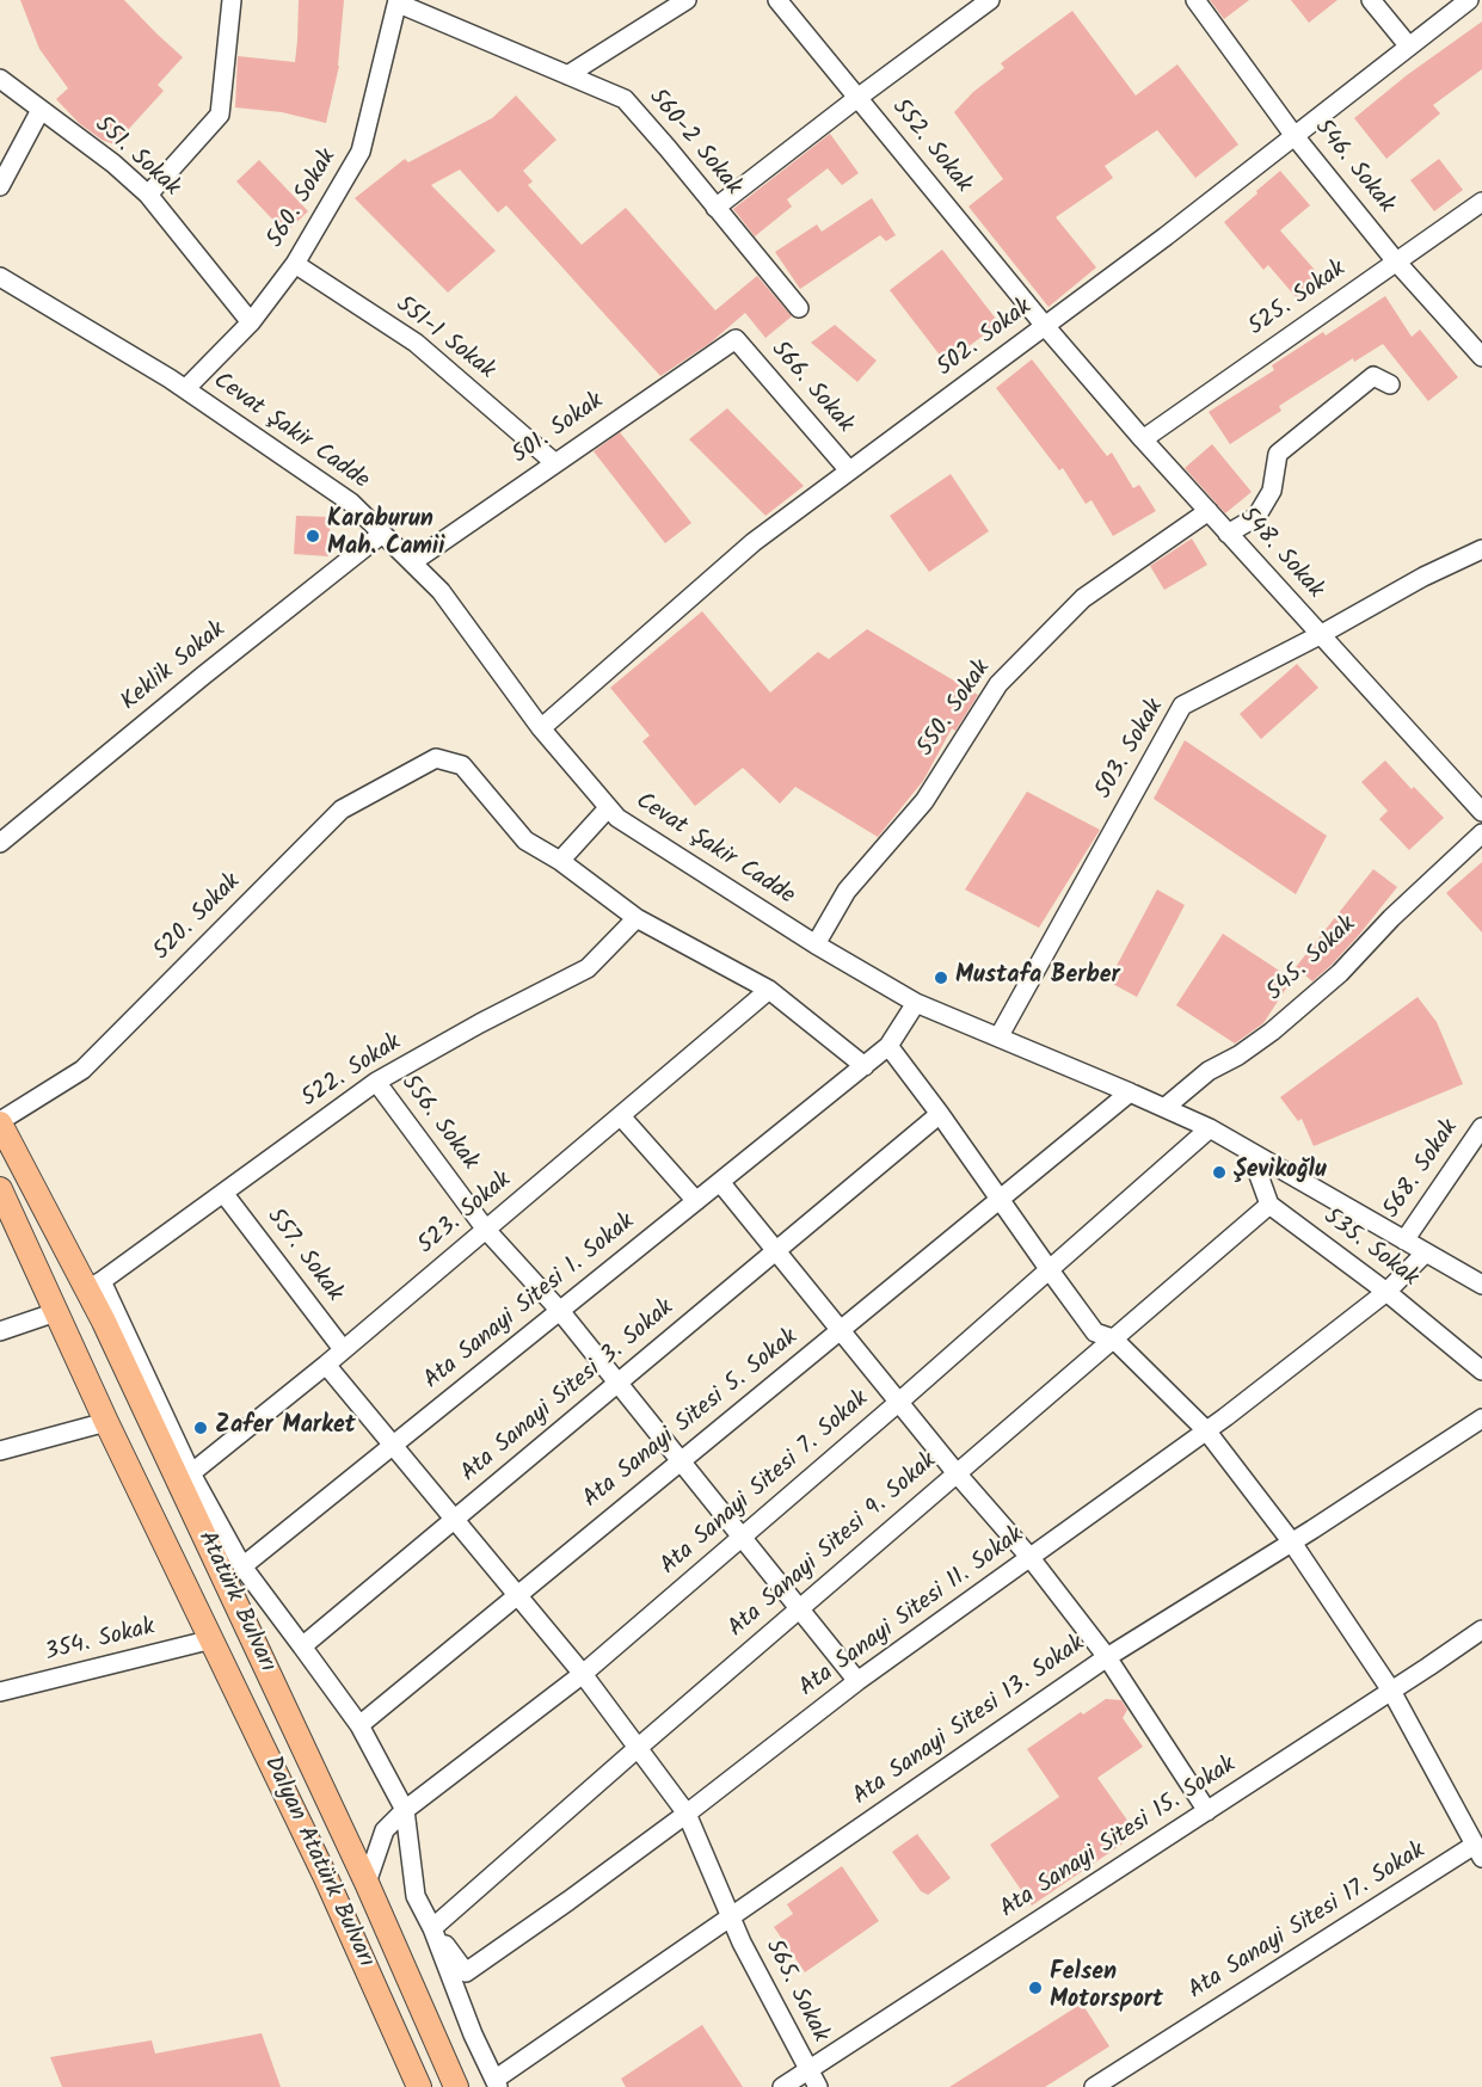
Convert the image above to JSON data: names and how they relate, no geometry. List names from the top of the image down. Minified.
{"streets":{"main road":["Atatürk Bulvarı","Dalyan Atatürk Bulvarı"],"street":["560-2 Sokak","552. Sokak","551. Sokak","546. Sokak","560. Sokak","525. Sokak","551-1 Sokak","502. Sokak","566. Sokak","501. Sokak","Cevat Şakir Cadde","548. Sokak","Keklik Sokak","550. Sokak","503. Sokak","520. Sokak","545. Sokak","522. Sokak","556. Sokak","568. Sokak","523. Sokak","535. Sokak","557. Sokak","Ata Sanayi Sitesi 1. Sokak","Ata Sanayi Sitesi 3. Sokak","Ata Sanayi Sitesi 5. Sokak","Ata Sanayi Sitesi 7. Sokak","Ata Sanayi Sitesi 9. Sokak","Ata Sanayi Sitesi 11. Sokak","354. Sokak","Ata Sanayi Sitesi 13. Sokak","Ata Sanayi Sitesi 15. Sokak","Ata Sanayi Sitesi 17. Sokak","565. Sokak"]},"crossings":[["560-2 Sokak","560. Sokak"],["552. Sokak","502. Sokak"],["552. Sokak","548. Sokak"],["551. Sokak","560. Sokak"],["546. Sokak","525. Sokak"],["546. Sokak","502. Sokak"],["560. Sokak","551-1 Sokak"],["560. Sokak","Cevat Şakir Cadde"],["525. Sokak","548. Sokak"],["551-1 Sokak","501. Sokak"],["502. Sokak","566. Sokak"],["502. Sokak","Cevat Şakir Cadde"],["502. Sokak","548. Sokak"],["566. Sokak","501. Sokak"],["501. Sokak","Cevat Şakir Cadde"],["Cevat Şakir Cadde","Keklik Sokak"],["Cevat Şakir Cadde","550. Sokak"],["Cevat Şakir Cadde","503. Sokak"],["Cevat Şakir Cadde","545. Sokak"],["Cevat Şakir Cadde","568. Sokak"],["Cevat Şakir Cadde","Ata Sanayi Sitesi 1. Sokak"],["Cevat Şakir Cadde","Ata Sanayi Sitesi 5. Sokak"],["Cevat Şakir Cadde","Ata Sanayi Sitesi 7. Sokak"],["Cevat Şakir Cadde","Ata Sanayi Sitesi 11. Sokak"],["548. Sokak","550. Sokak"],["548. Sokak","503. Sokak"],["520. Sokak","Atatürk Bulvarı"],["522. Sokak","556. Sokak"],["522. Sokak","557. Sokak"],["522. Sokak","Atatürk Bulvarı"],["556. Sokak","523. Sokak"],["556. Sokak","Ata Sanayi Sitesi 1. Sokak"],["556. Sokak","Ata Sanayi Sitesi 3. Sokak"],["556. Sokak","Ata Sanayi Sitesi 5. Sokak"],["556. Sokak","Ata Sanayi Sitesi 7. Sokak"],["556. Sokak","Ata Sanayi Sitesi 9. Sokak"],["556. Sokak","Ata Sanayi Sitesi 11. Sokak"],["523. Sokak","557. Sokak"],["523. Sokak","Atatürk Bulvarı"],["523. Sokak","565. Sokak"],["535. Sokak","Ata Sanayi Sitesi 9. Sokak"],["535. Sokak","Ata Sanayi Sitesi 11. Sokak"],["Ata Sanayi Sitesi 1. Sokak","565. Sokak"],["Ata Sanayi Sitesi 3. Sokak","565. Sokak"],["Ata Sanayi Sitesi 5. Sokak","565. Sokak"],["Ata Sanayi Sitesi 7. Sokak","Atatürk Bulvarı"],["Ata Sanayi Sitesi 7. Sokak","565. Sokak"],["Ata Sanayi Sitesi 9. Sokak","Ata Sanayi Sitesi 11. Sokak"],["Ata Sanayi Sitesi 9. Sokak","565. Sokak"],["Atatürk Bulvarı","354. Sokak"],["Atatürk Bulvarı","Dalyan Atatürk Bulvarı"],["Ata Sanayi Sitesi 11. Sokak","565. Sokak"],["354. Sokak","Dalyan Atatürk Bulvarı"],["Ata Sanayi Sitesi 13. Sokak","565. Sokak"],["Ata Sanayi Sitesi 15. Sokak","565. Sokak"]],"places":["Karaburun Mah. Camii","Mustafa Berber","Şevikoğlu","Zafer Market","Felsen Motorsport"]}
